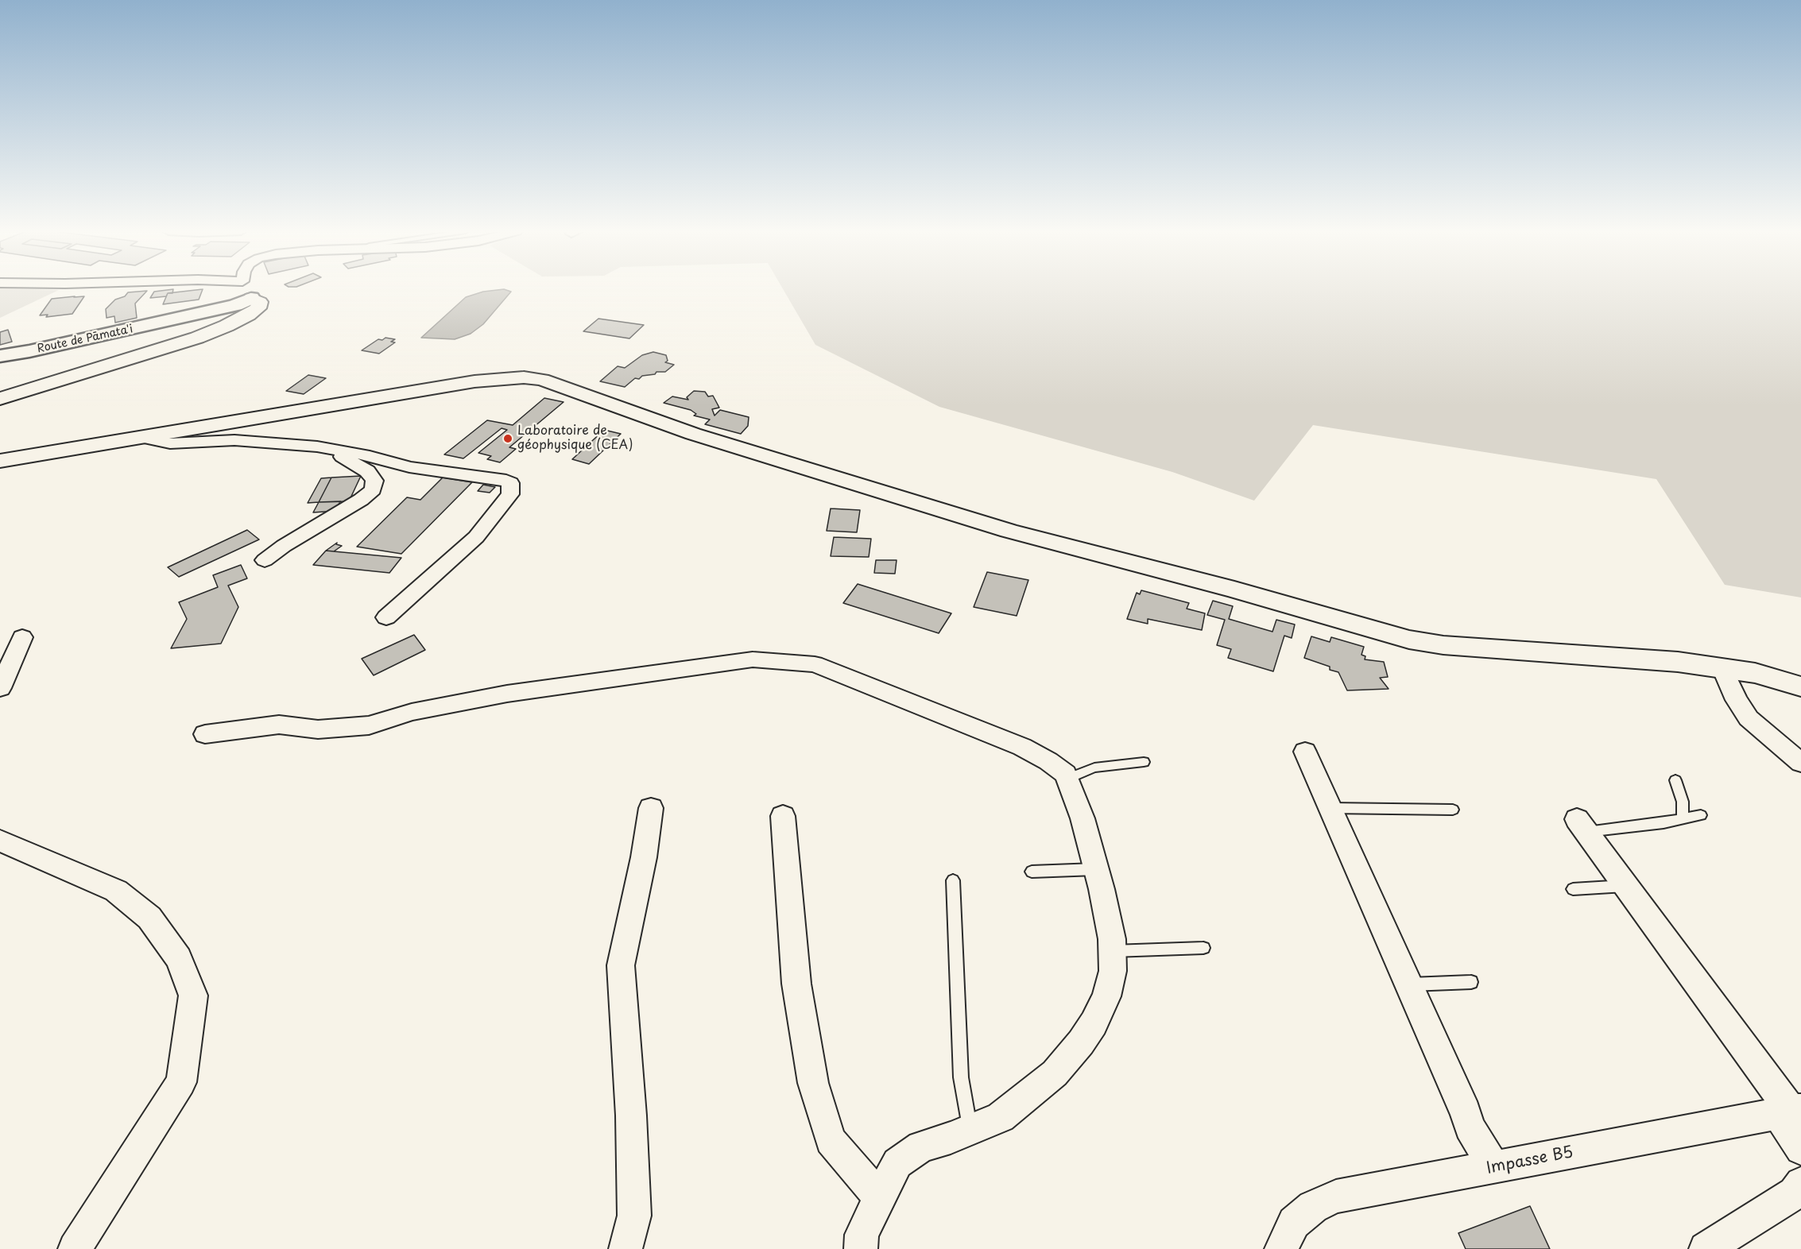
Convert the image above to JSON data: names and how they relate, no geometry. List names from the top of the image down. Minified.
{"streets":{"main road":["Route de Pāmata'i"],"street":["Impasse B5"]},"places":["Laboratoire de géophysique (CEA)"]}
